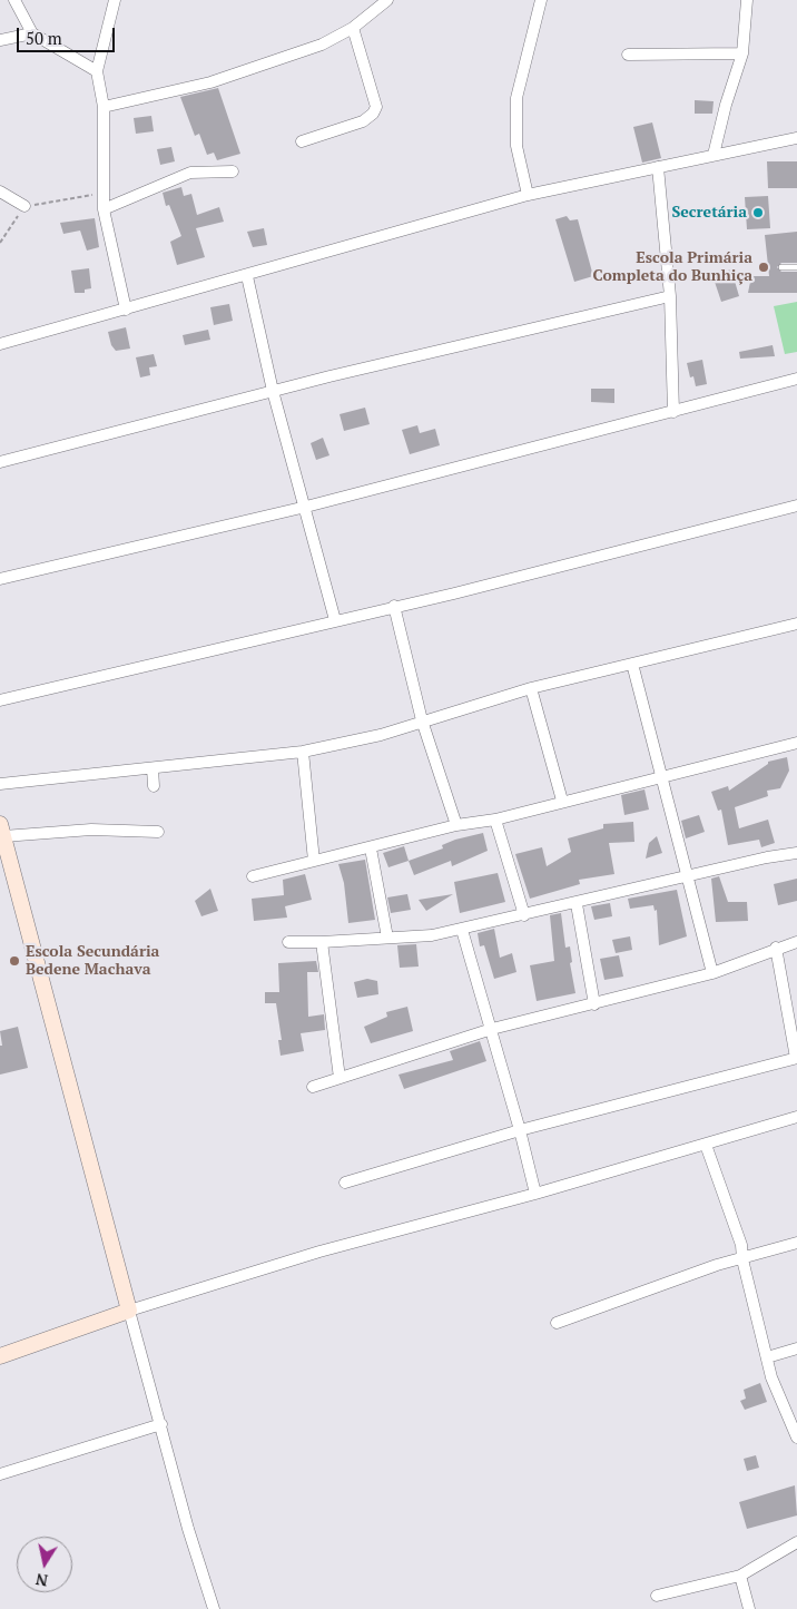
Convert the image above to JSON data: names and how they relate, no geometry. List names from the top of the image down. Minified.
{"places":["Secretária","Escola Primária Completa do Bunhiça","Escola Secundária Bedene Machava"],"scale_bar":"50 m","north":"bottom"}
